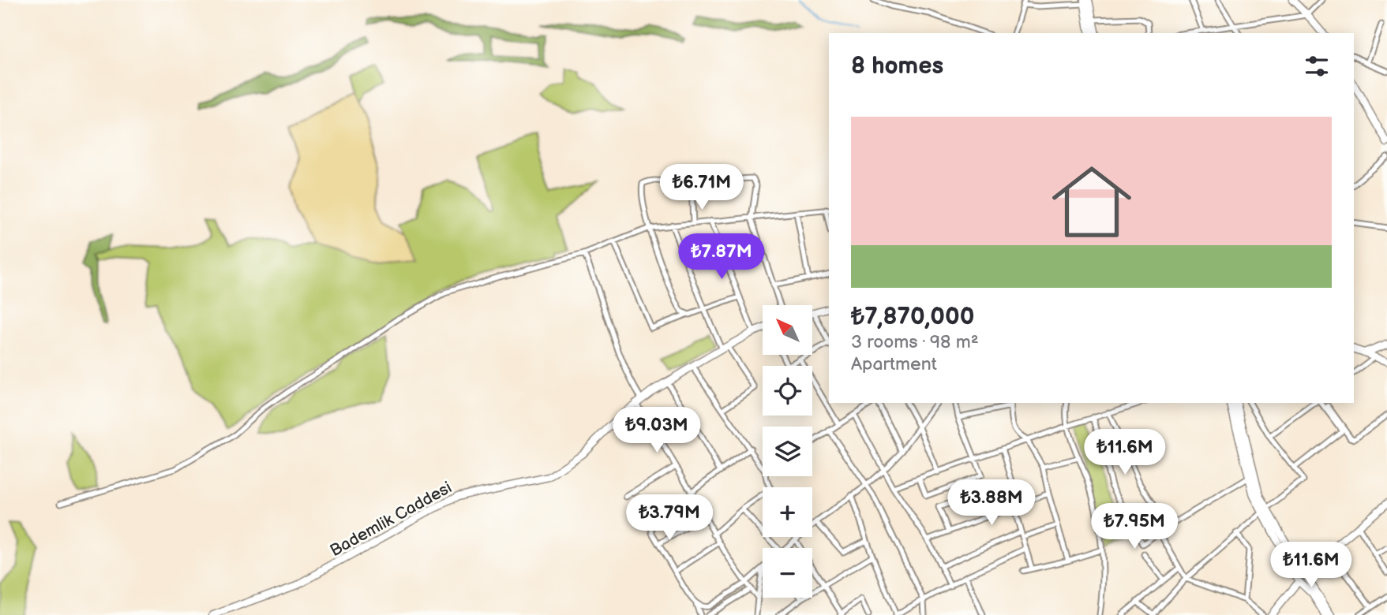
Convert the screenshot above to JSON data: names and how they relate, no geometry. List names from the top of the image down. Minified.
{"streets":{"street":["Bademlik Caddesi"]},"north":"top left","page":{"heading":"8 homes","list":[{"name":"₺7,870,000","note":"3 rooms · 98 m² · Apartment"}],"price":["₺6.71M","₺7.87M","₺9.03M","₺11.6M","₺3.88M","₺3.79M","₺7.95M","₺11.6M"],"map_buttons":["+","−"]}}
